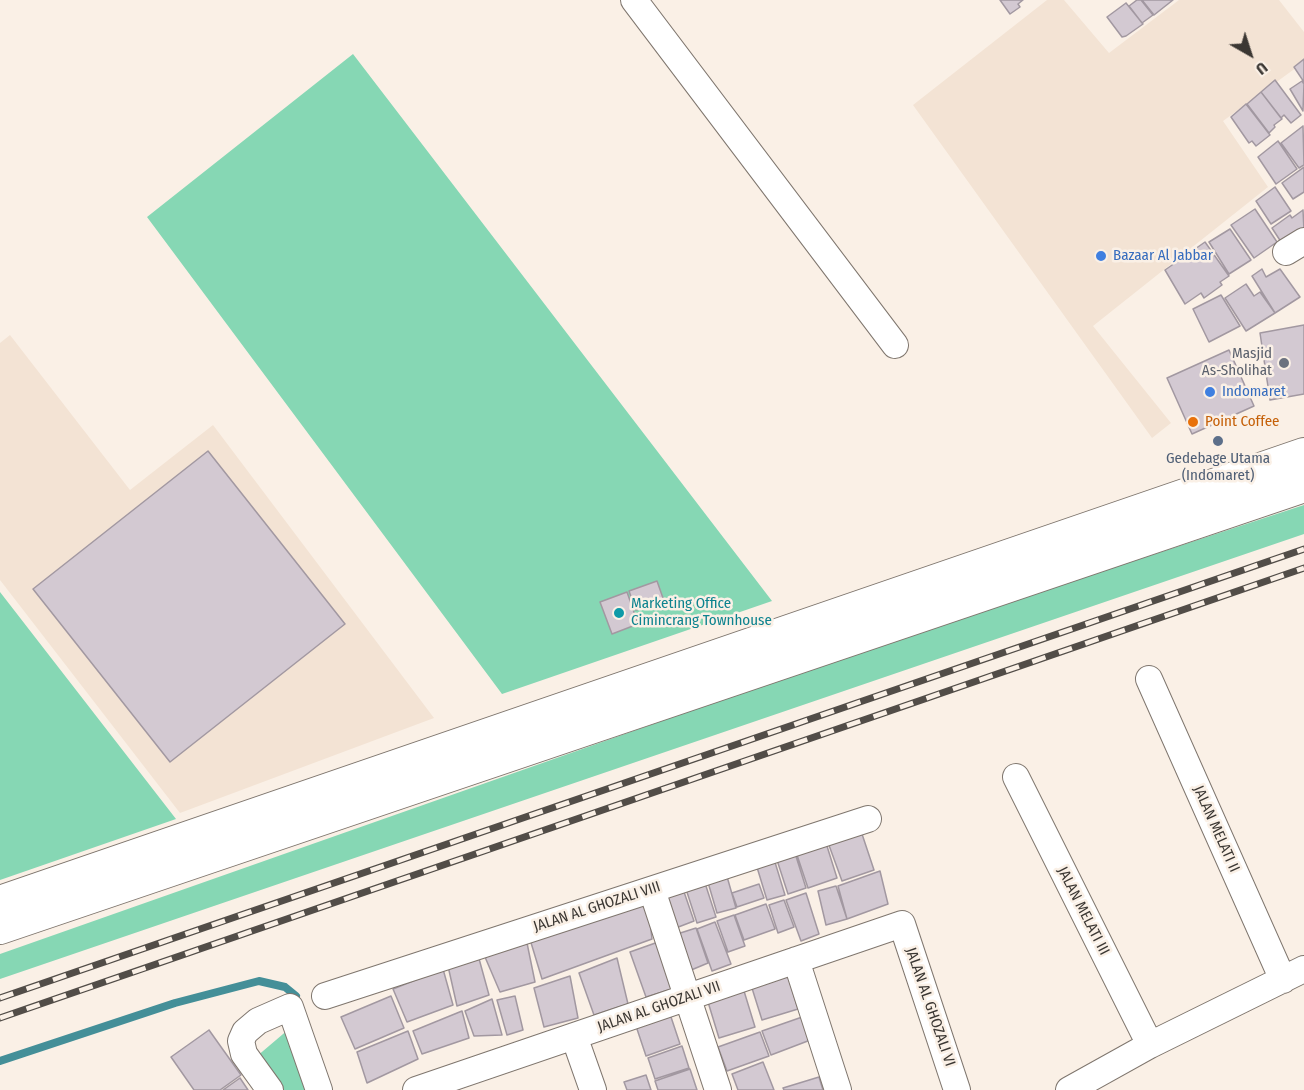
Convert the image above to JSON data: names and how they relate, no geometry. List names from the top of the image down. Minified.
{"streets":{"street":["JALAN MELATI II","JALAN AL GHOZALI VIII","JALAN MELATI III","JALAN AL GHOZALI VII","JALAN AL GHOZALI VI"]},"crossings":[["JALAN AL GHOZALI VII","JALAN AL GHOZALI VI"]],"places":["Bazaar Al Jabbar","Masjid As-Sholihat","Indomaret","Point Coffee","Gedebage Utama (Indomaret)","Marketing Office Cimincrang Townhouse"],"north":"bottom right"}
